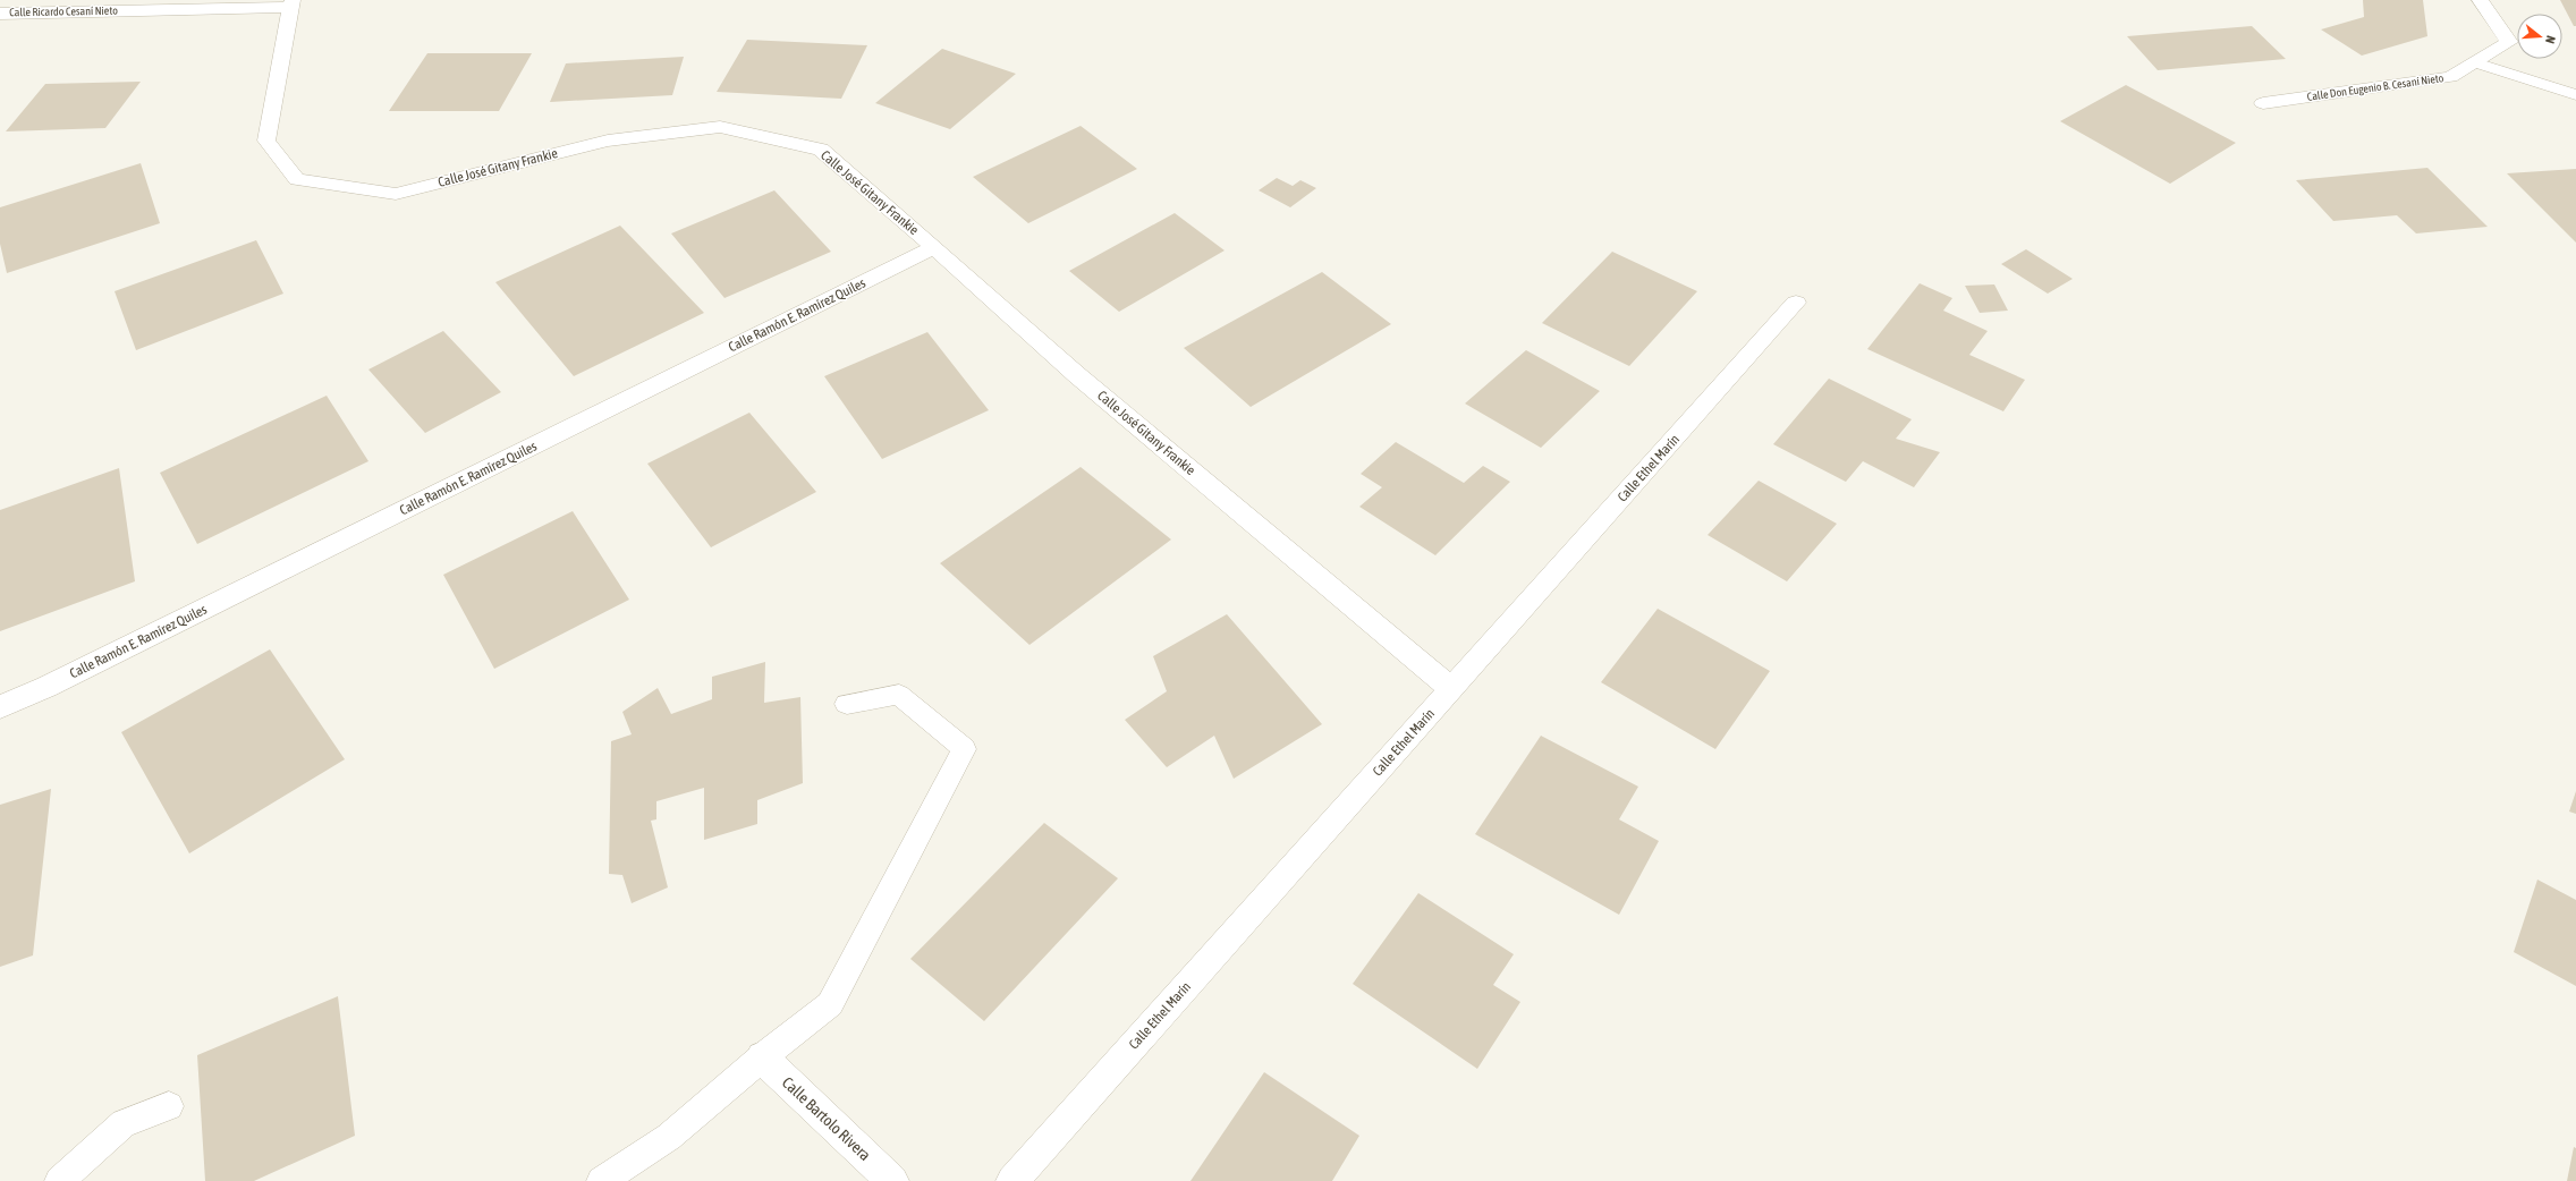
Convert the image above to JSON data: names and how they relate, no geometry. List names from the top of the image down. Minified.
{"streets":{"street":["Calle Ricardo Cesaní Nieto","Calle Don Eugenio B. Cesaní Nieto","Calle José Gitany Frankie","Calle Ramón E. Ramírez Quiles","Calle Ethel Marín","Calle Bartolo Rivera"]},"crossings":[["Calle Ricardo Cesaní Nieto","Calle José Gitany Frankie"],["Calle José Gitany Frankie","Calle Ramón E. Ramírez Quiles"],["Calle José Gitany Frankie","Calle Ethel Marín"]],"north":"right"}
